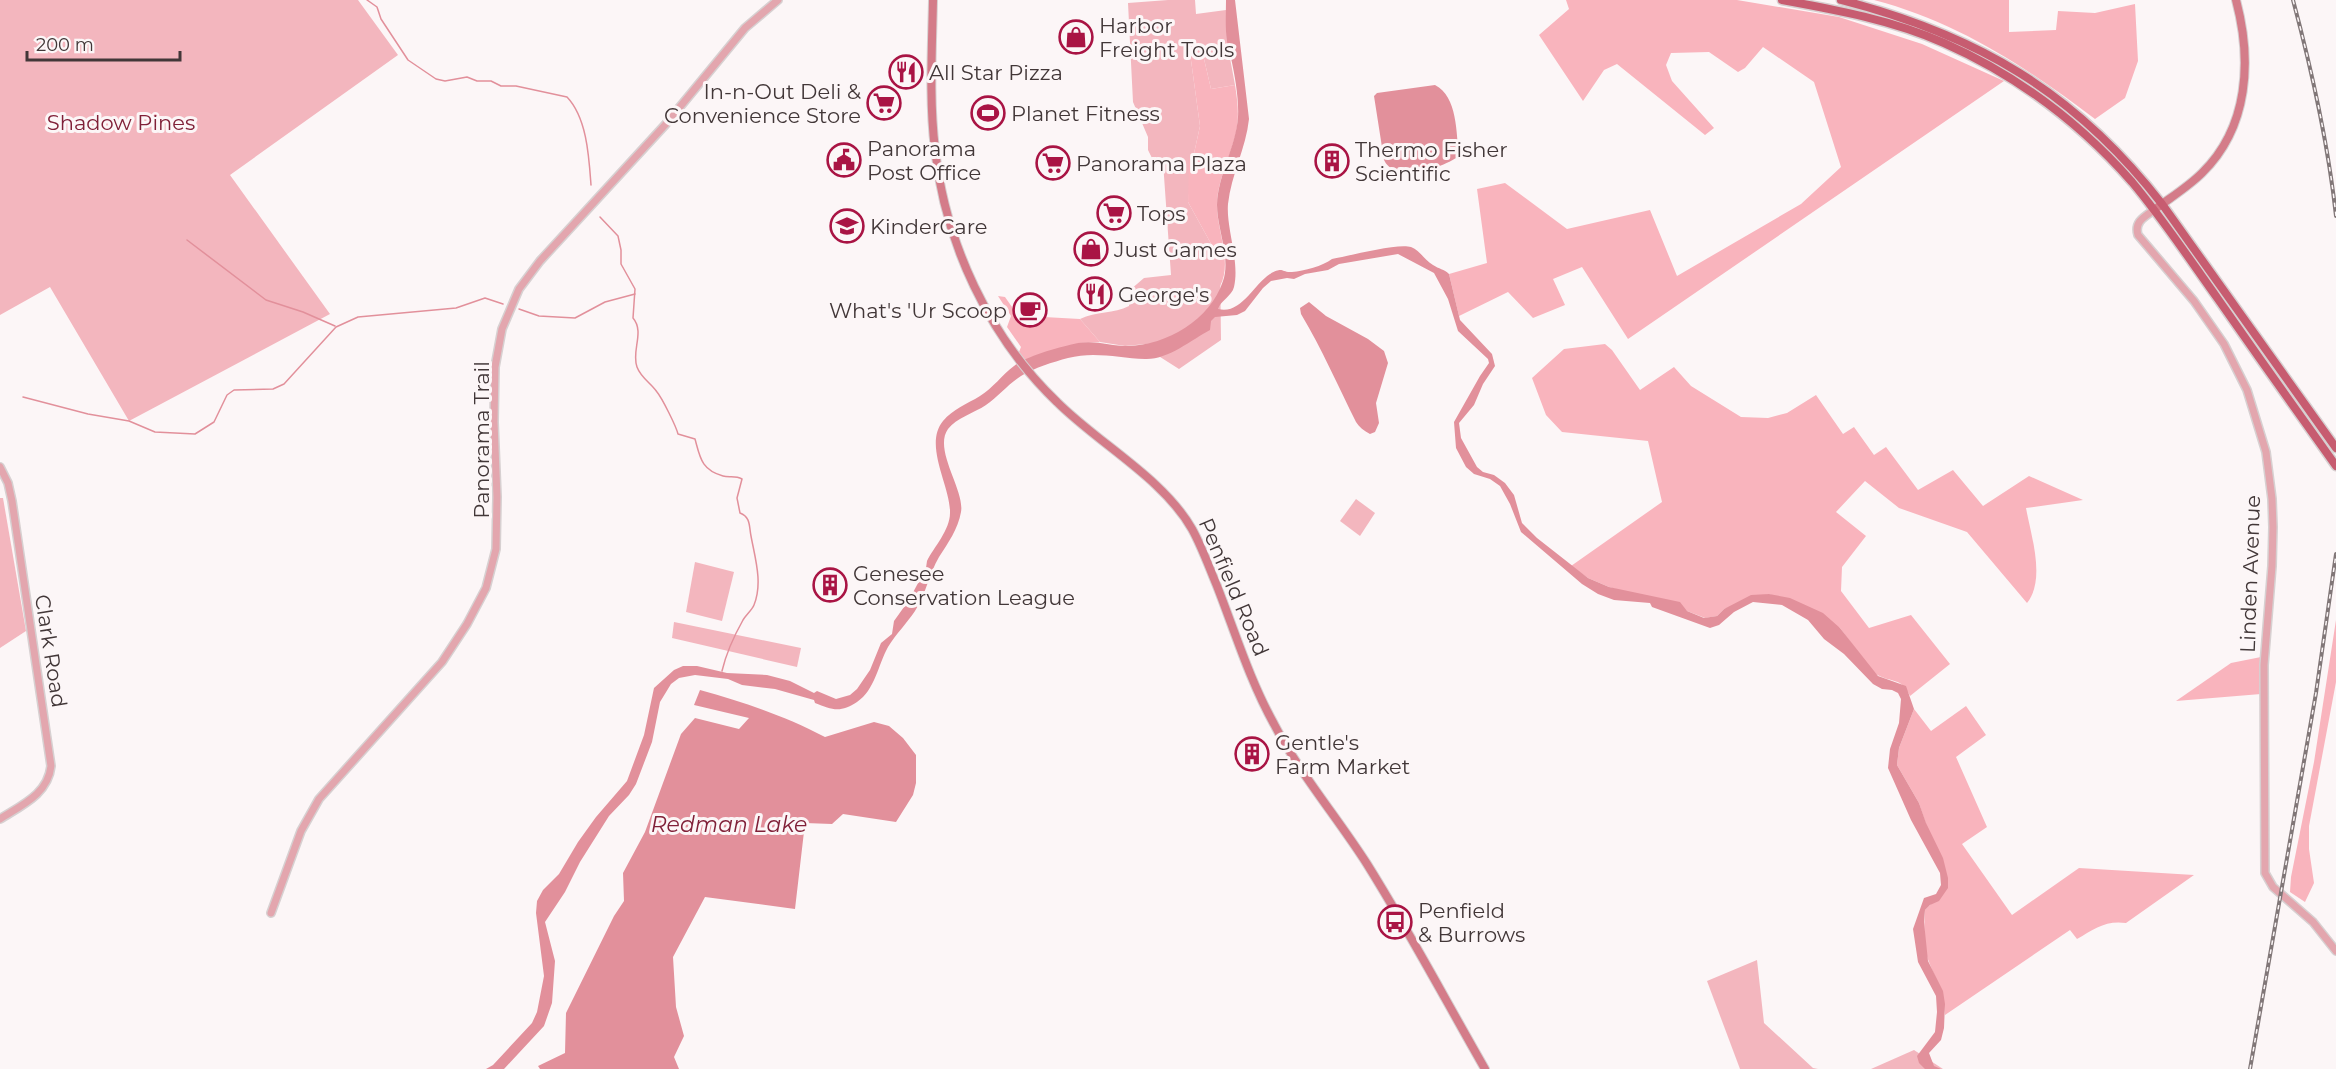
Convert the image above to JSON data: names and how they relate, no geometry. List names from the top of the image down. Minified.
{"streets":{"main road":["Linden Avenue","Penfield Road"],"street":["Panorama Trail","Clark Road"]},"water":["Redman Lake"],"parks":["Shadow Pines"],"places":{"shop":["Harbor Freight Tools","Just Games"],"restaurant":["All Star Pizza","George's"],"supermarket":["In-n-Out Deli & Convenience Store","Panorama Plaza","Tops"],"sports":["Planet Fitness"],"public building":["Panorama Post Office"],"building":["Thermo Fisher Scientific","Genesee Conservation League","Gentle's Farm Market"],"school or university":["KinderCare"],"cafe":["What's 'Ur Scoop"],"bus stop":["Penfield & Burrows"]},"scale_bar":"200 m"}
